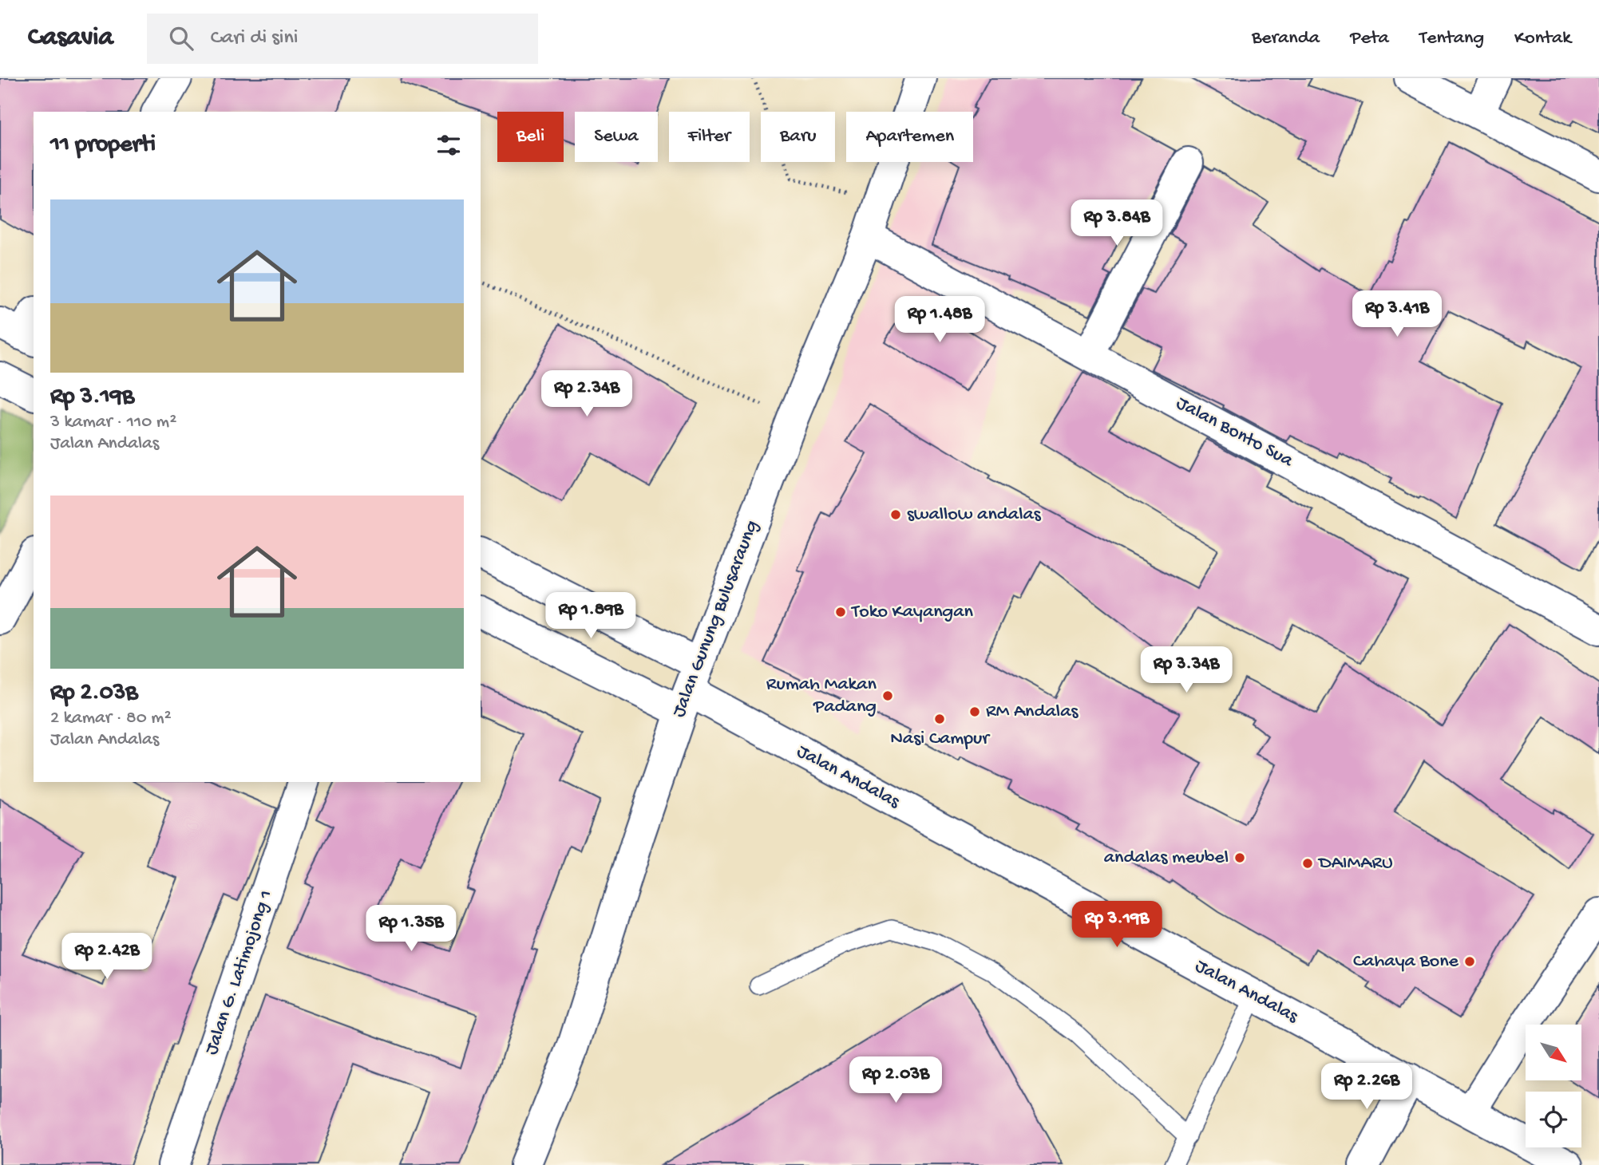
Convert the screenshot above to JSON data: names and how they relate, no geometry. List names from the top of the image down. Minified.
{"streets":{"main road":["Jalan Bonto Sua","Jalan Gunung Bulusaraung","Jalan Andalas","Jalan G. Latimojong 1"]},"crossings":[["Jalan Bonto Sua","Jalan Gunung Bulusaraung"],["Jalan Gunung Bulusaraung","Jalan Andalas"]],"places":["swallow andalas","Toko Kayangan","Rumah Makan Padang","RM Andalas","Nasi Campur","andalas meubel","DAIMARU","Cahaya Bone"],"north":"bottom right","page":{"header":"Casavia","search":"Cari di sini","nav":["Beranda","Peta","Tentang","Kontak"],"chip":["Beli","Sewa","Filter","Baru","Apartemen"],"heading":"11 properti","list":[{"name":"Rp 3.19B","note":"3 kamar · 110 m² · Jalan Andalas"},{"name":"Rp 2.03B","note":"2 kamar · 80 m² · Jalan Andalas"}],"price":["Rp 3.84B","Rp 3.41B","Rp 1.48B","Rp 2.34B","Rp 1.89B","Rp 3.34B","Rp 3.19B","Rp 1.35B","Rp 2.42B","Rp 2.03B","Rp 2.26B"]}}
